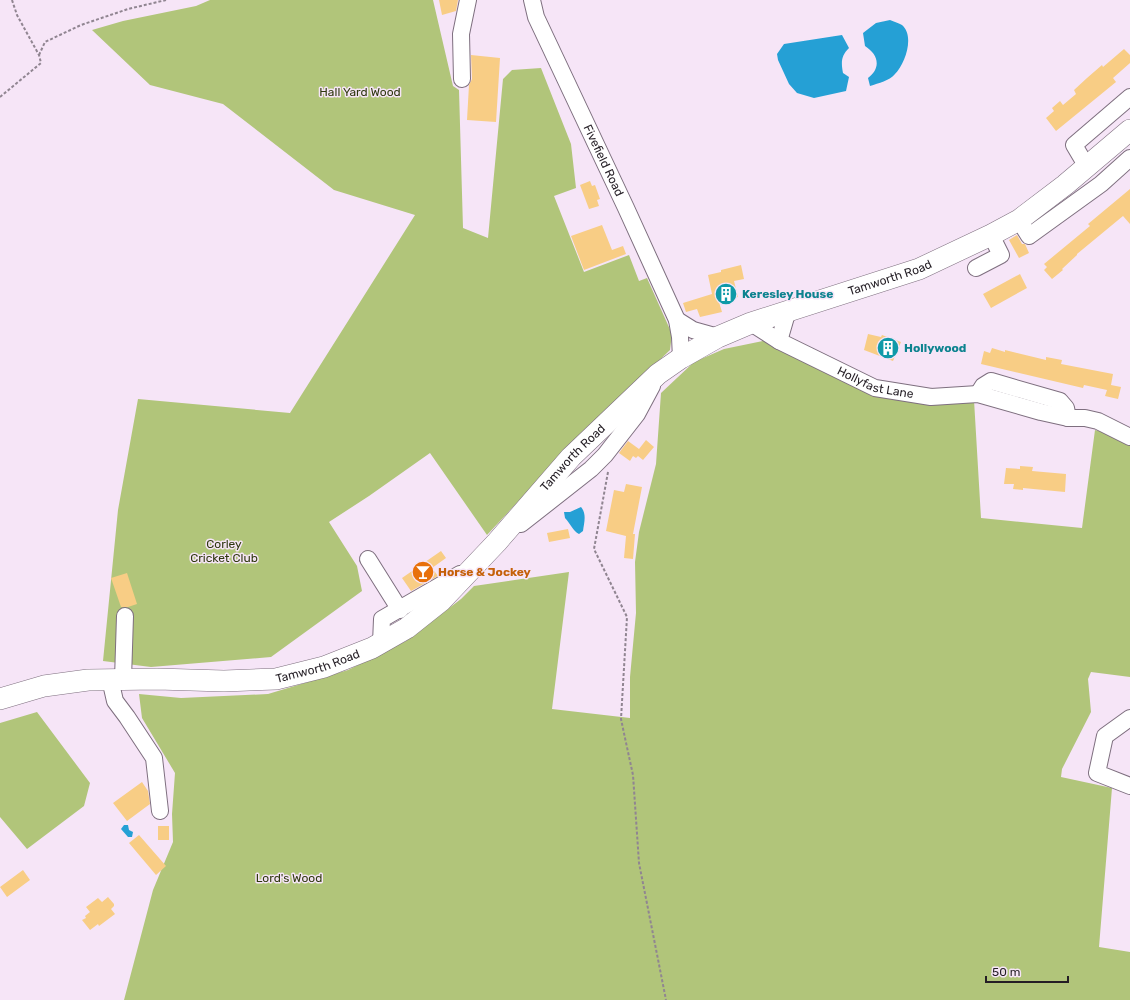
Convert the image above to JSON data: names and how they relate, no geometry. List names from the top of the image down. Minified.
{"streets":{"main road":["Tamworth Road"],"street":["Fivefield Road","Hollyfast Lane"]},"crossings":[["Fivefield Road","Tamworth Road"],["Tamworth Road","Hollyfast Lane"]],"parks":["Hall Yard Wood","Corley Cricket Club","Lord's Wood"],"places":{"building":["Keresley House","Hollywood"],"bar":["Horse & Jockey"]},"scale_bar":"50 m"}
